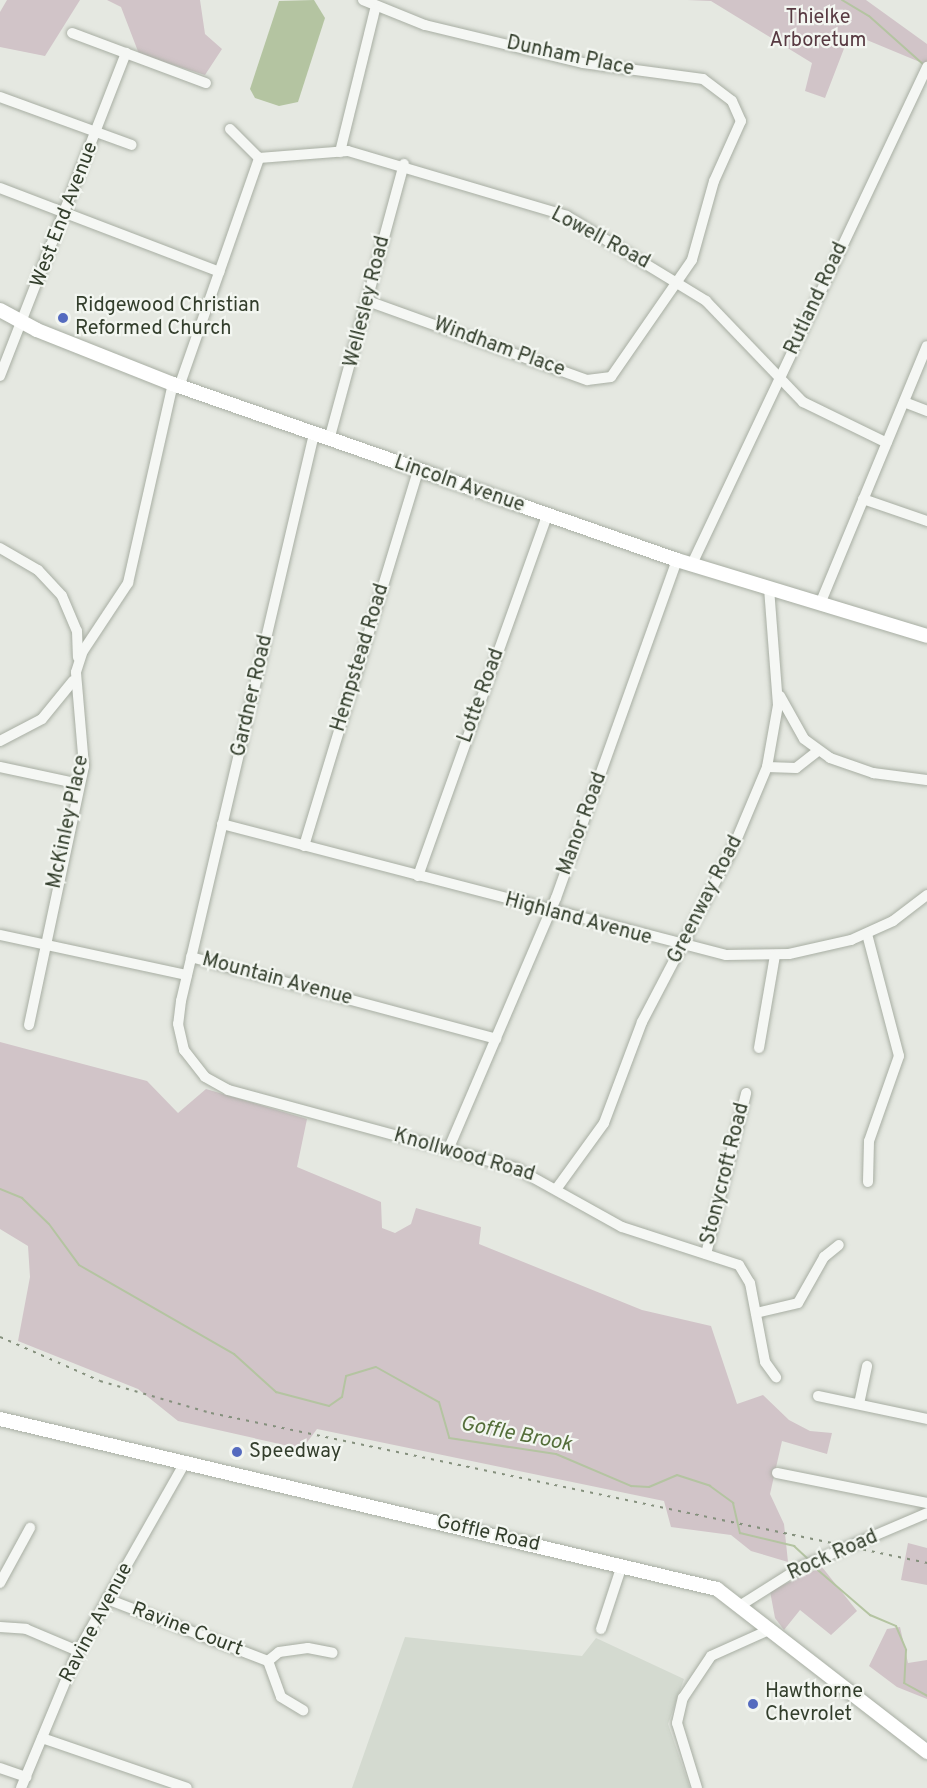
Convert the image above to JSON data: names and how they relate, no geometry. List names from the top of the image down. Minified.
{"streets":{"main road":["Lincoln Avenue","Goffle Road"],"street":["Dunham Place","West End Avenue","Lowell Road","Rutland Road","Wellesley Road","Windham Place","Hempstead Road","Gardner Road","Lotte Road","McKinley Place","Manor Road","Greenway Road","Highland Avenue","Mountain Avenue","Knollwood Road","Stonycroft Road","Rock Road","Ravine Avenue","Ravine Court"]},"crossings":[["Dunham Place","Lowell Road"],["Dunham Place","Windham Place"],["West End Avenue","Lincoln Avenue"],["Lowell Road","Rutland Road"],["Lowell Road","Wellesley Road"],["Lowell Road","Windham Place"],["Rutland Road","Lincoln Avenue"],["Wellesley Road","Windham Place"],["Wellesley Road","Lincoln Avenue"],["Lincoln Avenue","Hempstead Road"],["Lincoln Avenue","Gardner Road"],["Lincoln Avenue","Lotte Road"],["Lincoln Avenue","Manor Road"],["Lincoln Avenue","Greenway Road"],["Hempstead Road","Highland Avenue"],["Gardner Road","Highland Avenue"],["Gardner Road","Mountain Avenue"],["Lotte Road","Highland Avenue"],["McKinley Place","Mountain Avenue"],["Manor Road","Highland Avenue"],["Manor Road","Mountain Avenue"],["Manor Road","Knollwood Road"],["Greenway Road","Highland Avenue"],["Greenway Road","Knollwood Road"],["Mountain Avenue","Knollwood Road"],["Knollwood Road","Stonycroft Road"],["Goffle Road","Rock Road"],["Goffle Road","Ravine Avenue"],["Ravine Avenue","Ravine Court"]],"water":["Goffle Brook"],"parks":["Thielke Arboretum"],"places":["Ridgewood Christian Reformed Church","Speedway","Hawthorne Chevrolet"]}
